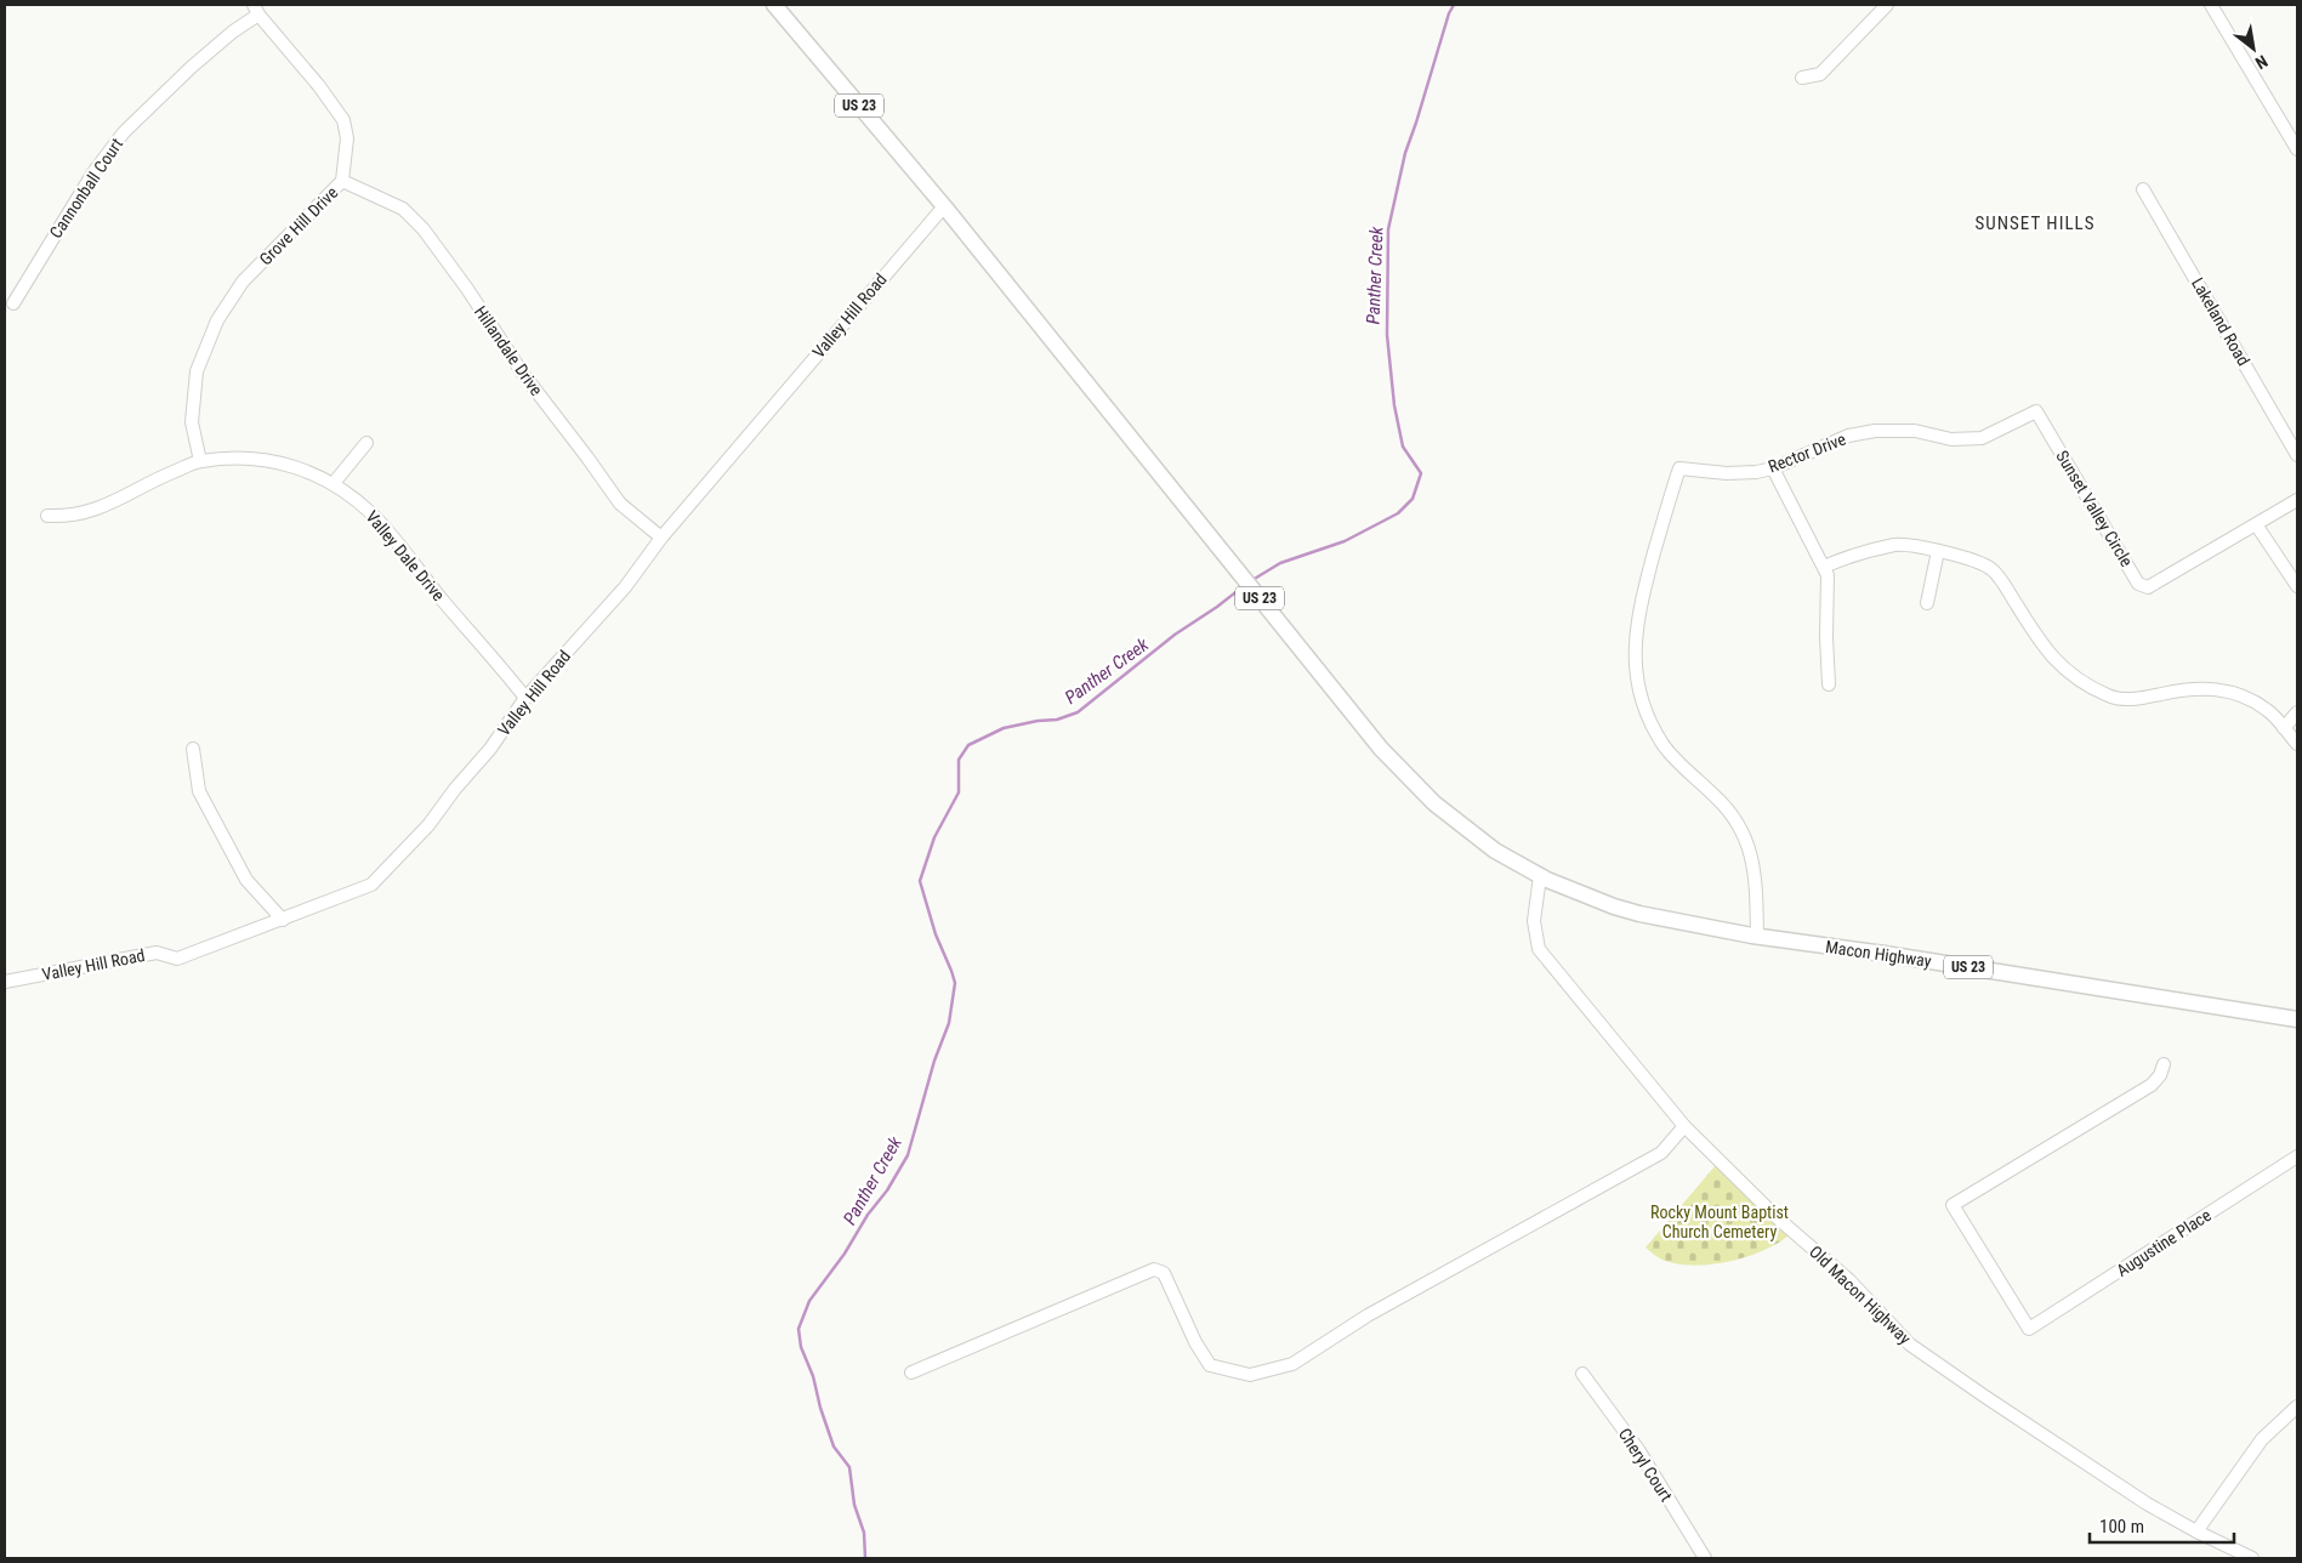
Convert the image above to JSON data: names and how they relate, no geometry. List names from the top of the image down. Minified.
{"streets":{"main road":["US 23","Macon Highway"],"street":["Cannonball Court","Grove Hill Drive","Valley Hill Road","Lakeland Road","Hillandale Drive","Rector Drive","Sunset Valley Circle","Valley Dale Drive","Augustine Place","Old Macon Highway","Cheryl Court"]},"crossings":[["US 23","Valley Hill Road"],["US 23","Macon Highway"],["US 23","Old Macon Highway"],["Cannonball Court","Grove Hill Drive"],["Grove Hill Drive","Hillandale Drive"],["Grove Hill Drive","Valley Dale Drive"],["Valley Hill Road","Hillandale Drive"],["Valley Hill Road","Valley Dale Drive"],["Rector Drive","Sunset Valley Circle"],["Rector Drive","Macon Highway"],["Macon Highway","Old Macon Highway"]],"districts":["SUNSET HILLS"],"water":["Panther Creek"],"parks":["Rocky Mount Baptist Church Cemetery"],"scale_bar":"100 m","north":"bottom right"}
